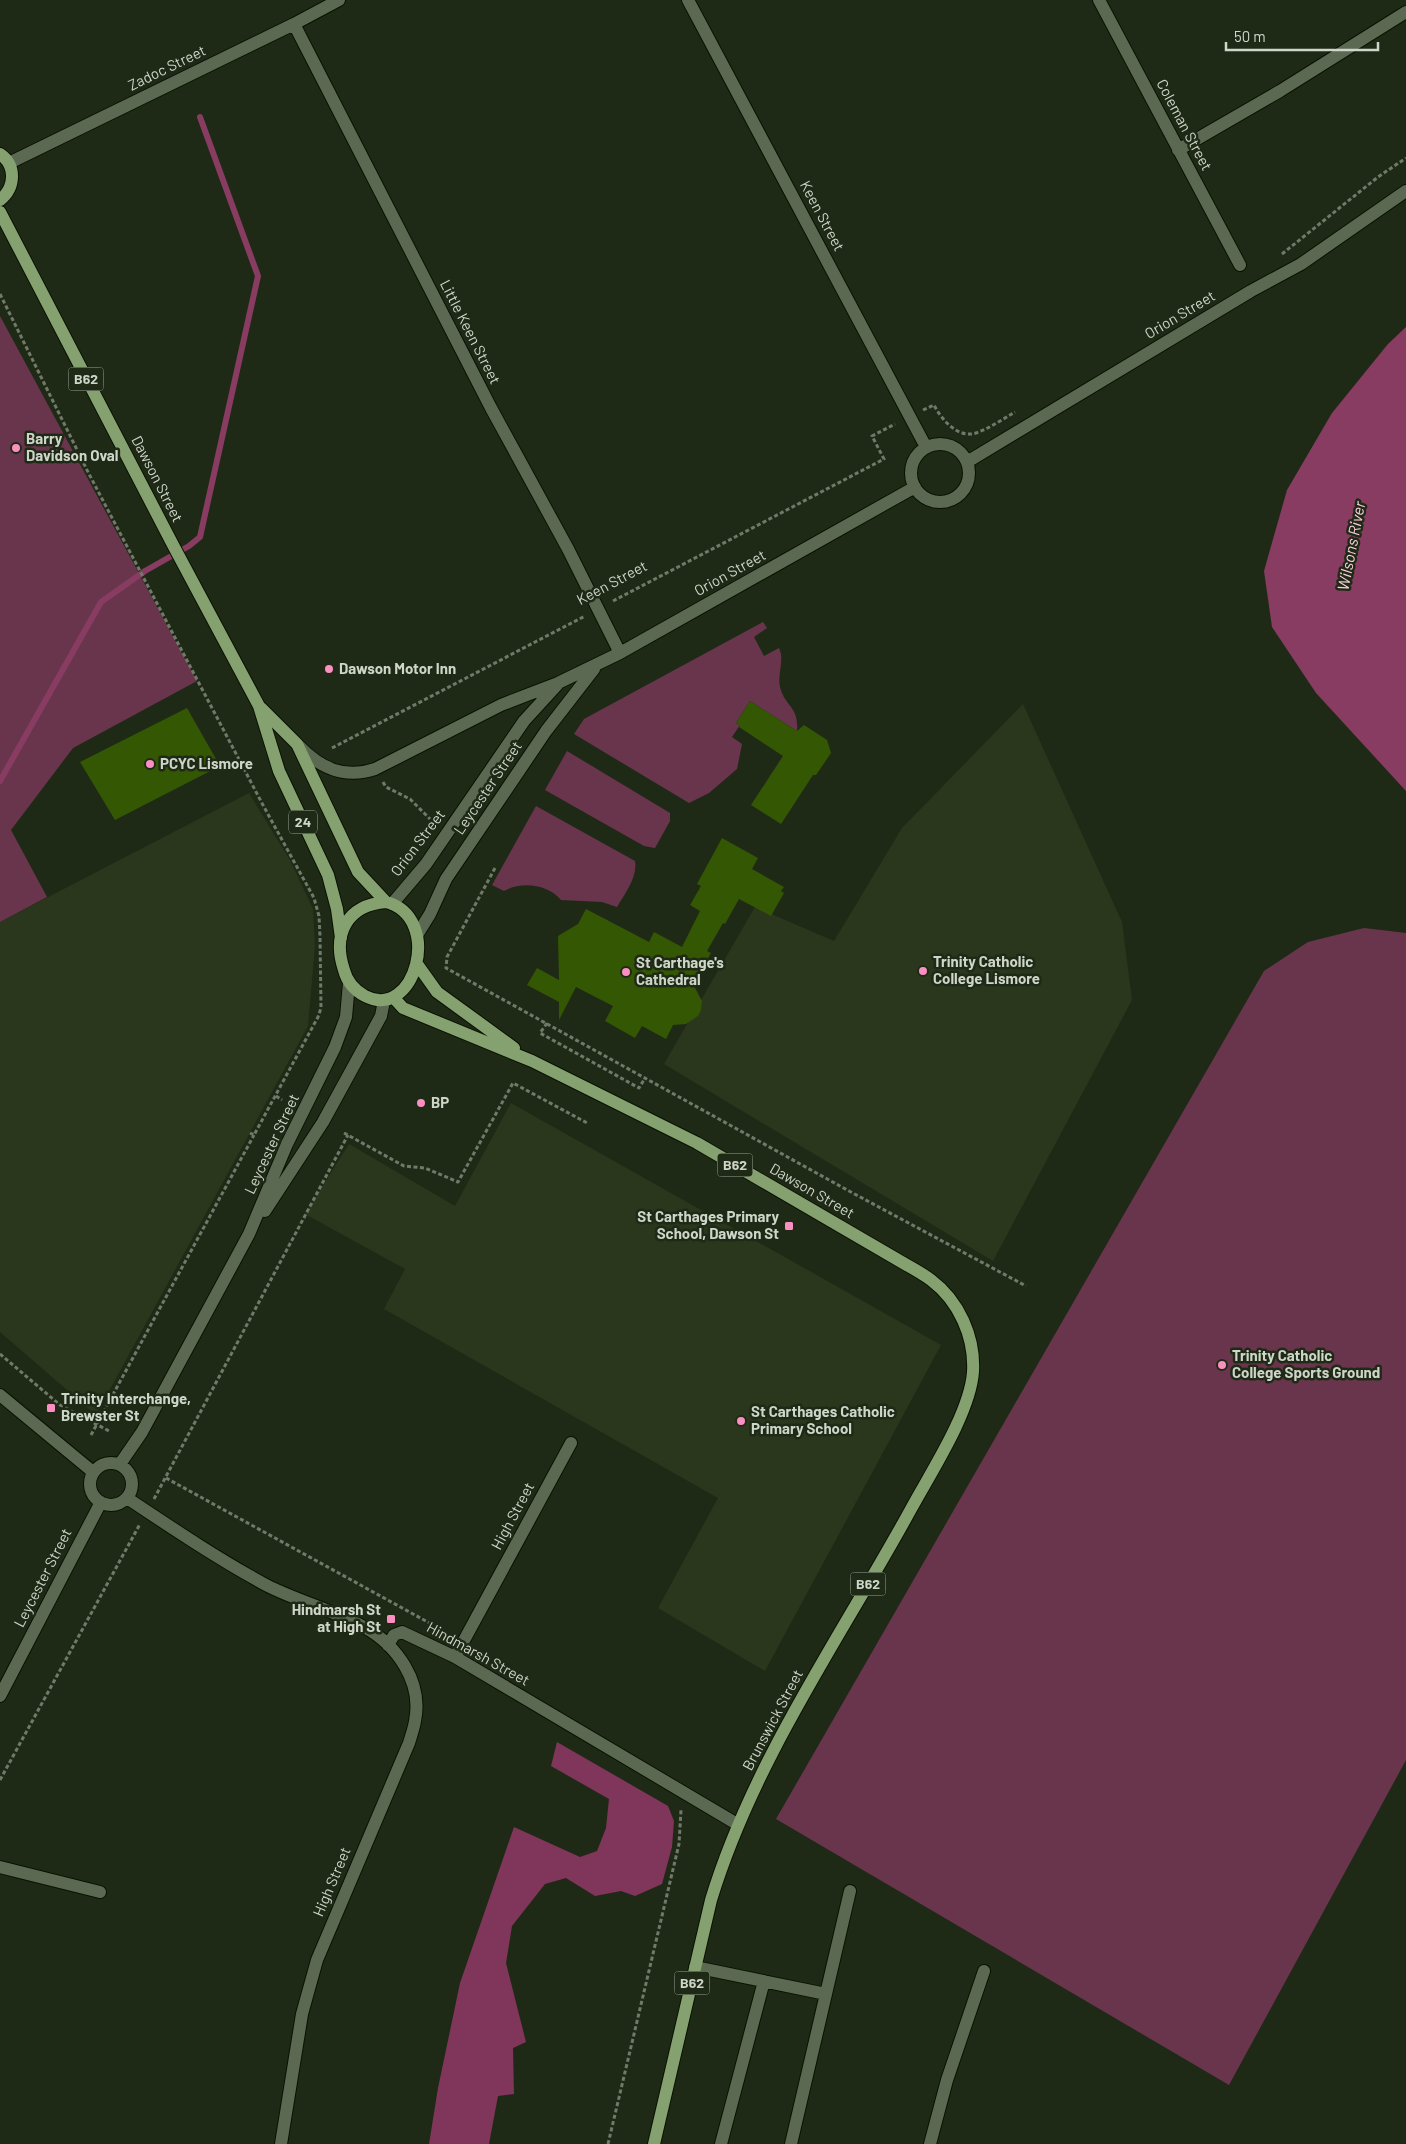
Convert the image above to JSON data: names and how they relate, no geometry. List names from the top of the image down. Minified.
{"streets":{"main road":["B62","Dawson Street","24","Brunswick Street"],"street":["Zadoc Street","Coleman Street","Keen Street","Orion Street","Little Keen Street","Leycester Street","High Street","Hindmarsh Street"]},"crossings":[["Zadoc Street","Little Keen Street"],["Keen Street","Orion Street"],["Keen Street","Little Keen Street"],["Orion Street","Little Keen Street"],["Orion Street","B62"],["Orion Street","Dawson Street"],["Orion Street","Leycester Street"],["B62","Dawson Street"],["B62","Leycester Street"],["Dawson Street","Leycester Street"],["Dawson Street","Brunswick Street"],["High Street","Hindmarsh Street"],["Hindmarsh Street","Brunswick Street"]],"water":["Wilsons River"],"places":{"other":["Barry Davidson Oval","Dawson Motor Inn","PCYC Lismore","Trinity Catholic College Lismore","St Carthage's Cathedral","BP","Trinity Catholic College Sports Ground","St Carthages Catholic Primary School"],"transit":["St Carthages Primary School, Dawson St","Trinity Interchange, Brewster St","Hindmarsh St at High St"]},"scale_bar":"50 m"}
